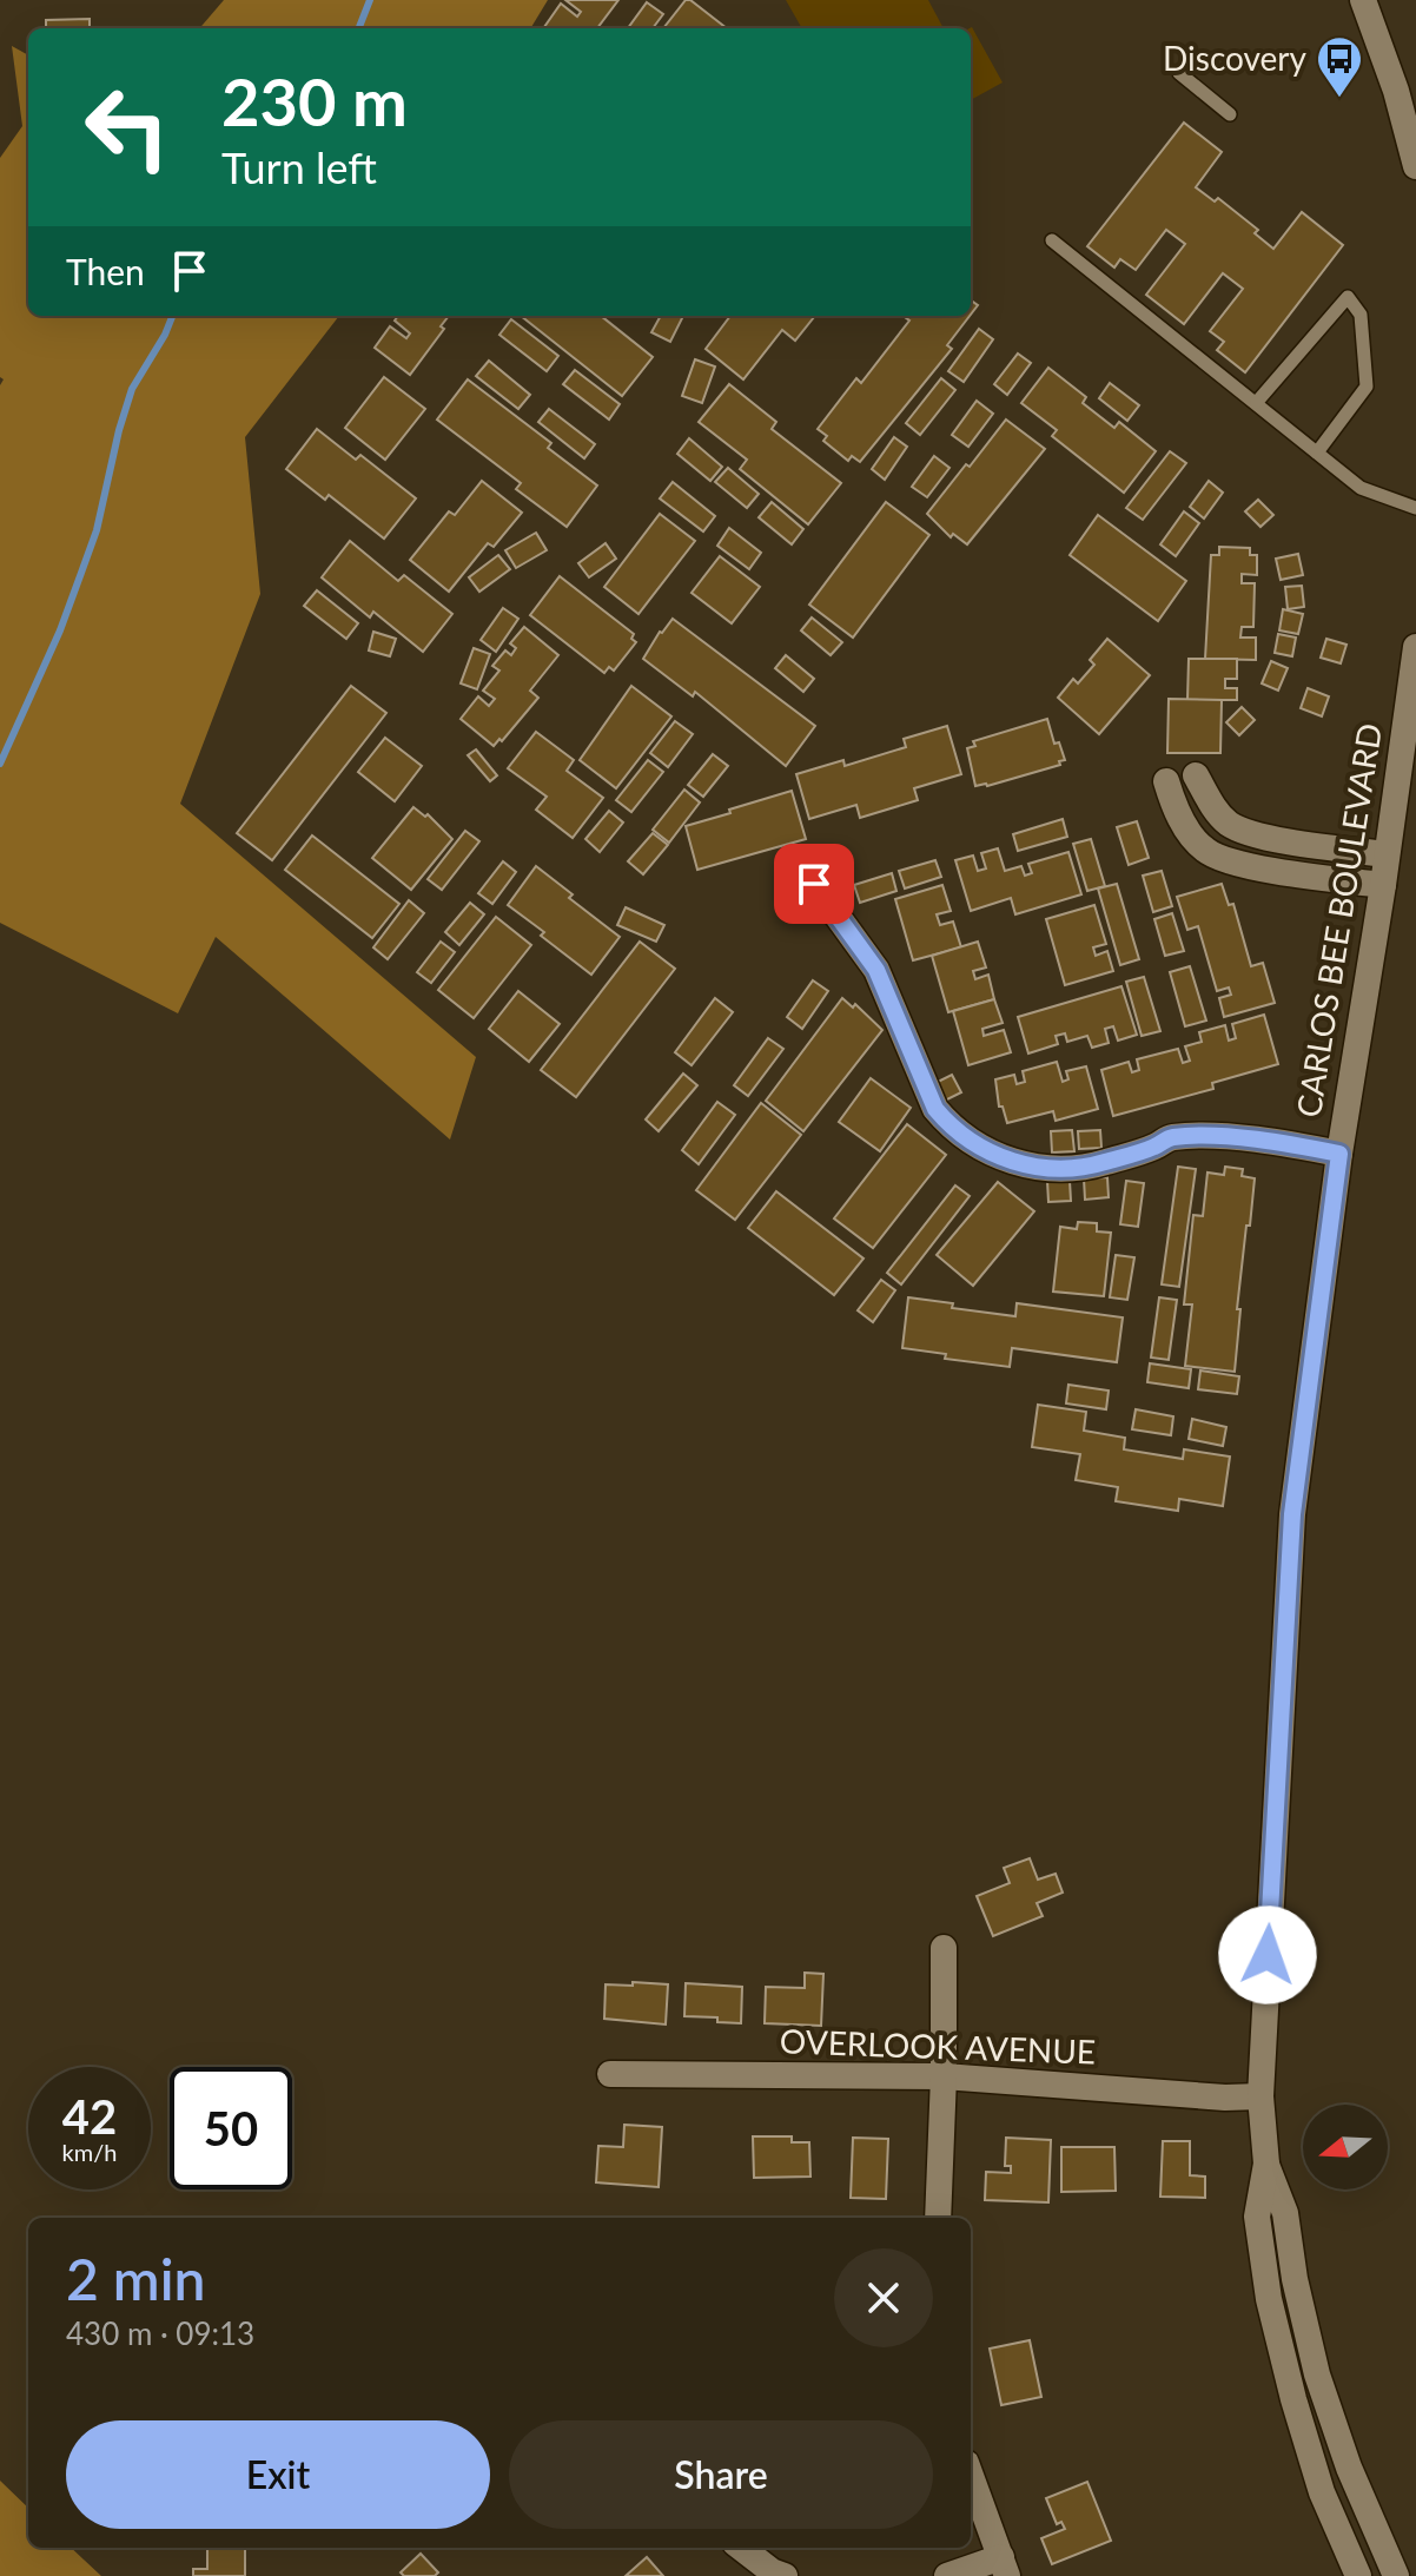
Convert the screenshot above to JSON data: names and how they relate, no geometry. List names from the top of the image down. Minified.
{"streets":{"main road":["CARLOS BEE BOULEVARD","OVERLOOK AVENUE"]},"crossings":[["CARLOS BEE BOULEVARD","OVERLOOK AVENUE"]],"places":{"bus stop":["Discovery"]},"north":"left","page":{"turn":["230 m","Turn left"],"then":"Then","speed":"42 km/h","limit":"50","heading":["2 min","430 m · 09:13"],"buttons":["Exit","Share"]}}
